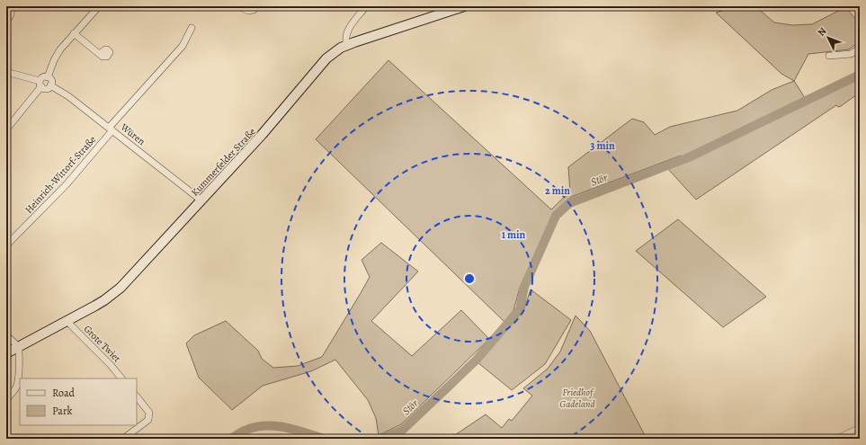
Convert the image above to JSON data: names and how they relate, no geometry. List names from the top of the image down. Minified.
{"streets":{"street":["Würen","Kummerfelder Straße","Heinrich-Wittorf-Straße","Grote Twiet"]},"crossings":[["Würen","Kummerfelder Straße"],["Würen","Heinrich-Wittorf-Straße"],["Kummerfelder Straße","Grote Twiet"]],"water":["Stör"],"parks":["Friedhof Gadeland"],"legend":["Road","Park"],"north":"top left","rings":["3 min","2 min","1 min"]}
